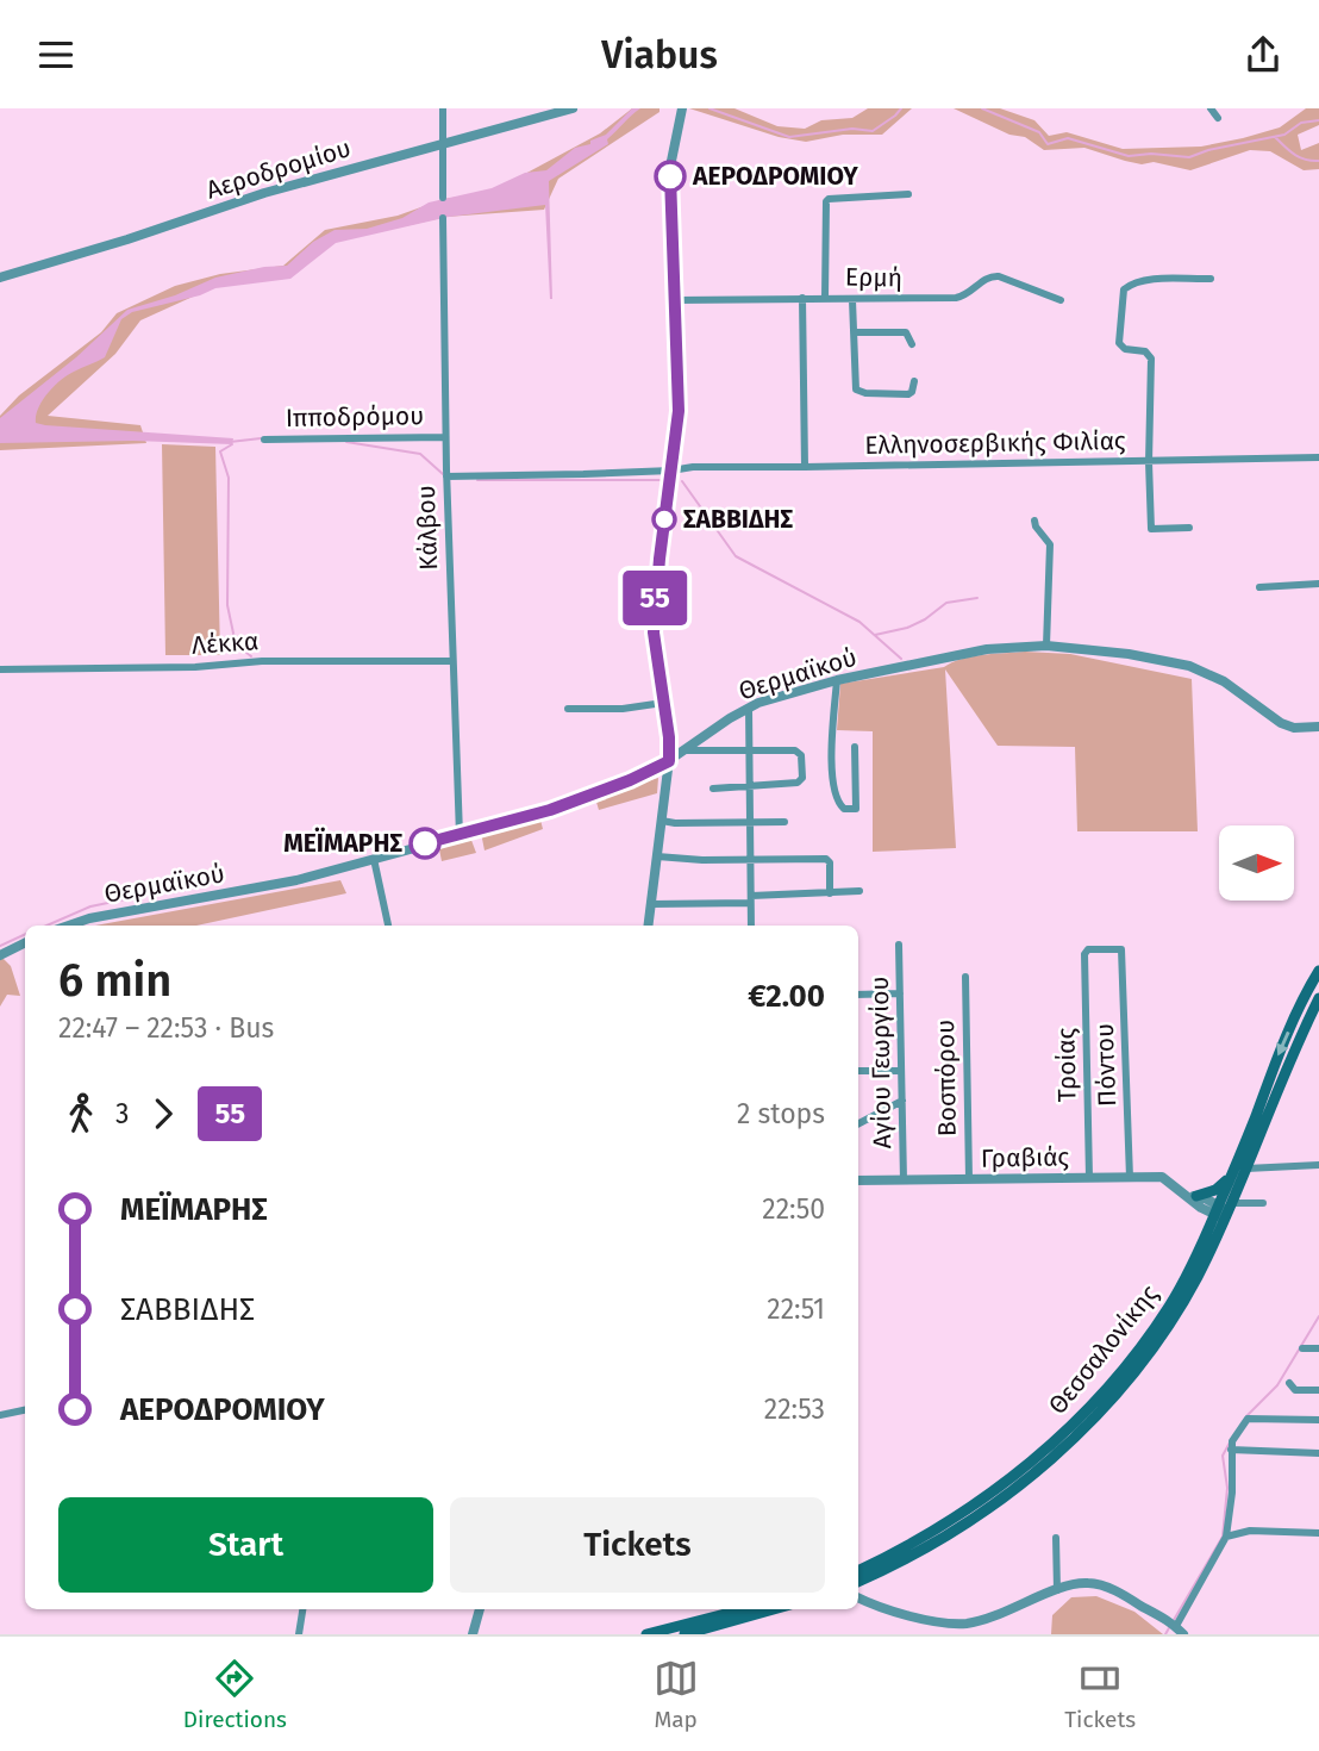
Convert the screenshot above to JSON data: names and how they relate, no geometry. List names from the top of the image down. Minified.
{"streets":{"main road":["Θεσσαλονίκης"],"street":["Αεροδρομίου","Ερμή","Ιπποδρόμου","Ελληνοσερβικής Φιλίας","Κάλβου","Λέκκα","Θερμαϊκού","Αγίου Γεωργίου","Τροίας","Πόντου","Βοσπόρου","Γραβιάς"]},"crossings":[["Ιπποδρόμου","Κάλβου"],["Ελληνοσερβικής Φιλίας","Κάλβου"],["Κάλβου","Λέκκα"],["Κάλβου","Θερμαϊκού"],["Αγίου Γεωργίου","Γραβιάς"],["Τροίας","Πόντου"],["Τροίας","Γραβιάς"],["Πόντου","Γραβιάς"],["Βοσπόρου","Γραβιάς"],["Γραβιάς","Θεσσαλονίκης"]],"places":["ΑΕΡΟΔΡΟΜΙΟΥ","ΣΑΒΒΙΔΗΣ","ΜΕΪΜΑΡΗΣ"],"lines":["bus line 55"],"north":"right","page":{"header":"Viabus","on_map":"55","heading":["6 min","22:47 – 22:53 · Bus","€2.00"],"legs":["3","55","2 stops"],"list":[{"name":"ΜΕΪΜΑΡΗΣ","value":"22:50"},{"name":"ΣΑΒΒΙΔΗΣ","value":"22:51"},{"name":"ΑΕΡΟΔΡΟΜΙΟΥ","value":"22:53"}],"buttons":["Start","Tickets"],"tabs":["Directions","Map","Tickets"]}}
